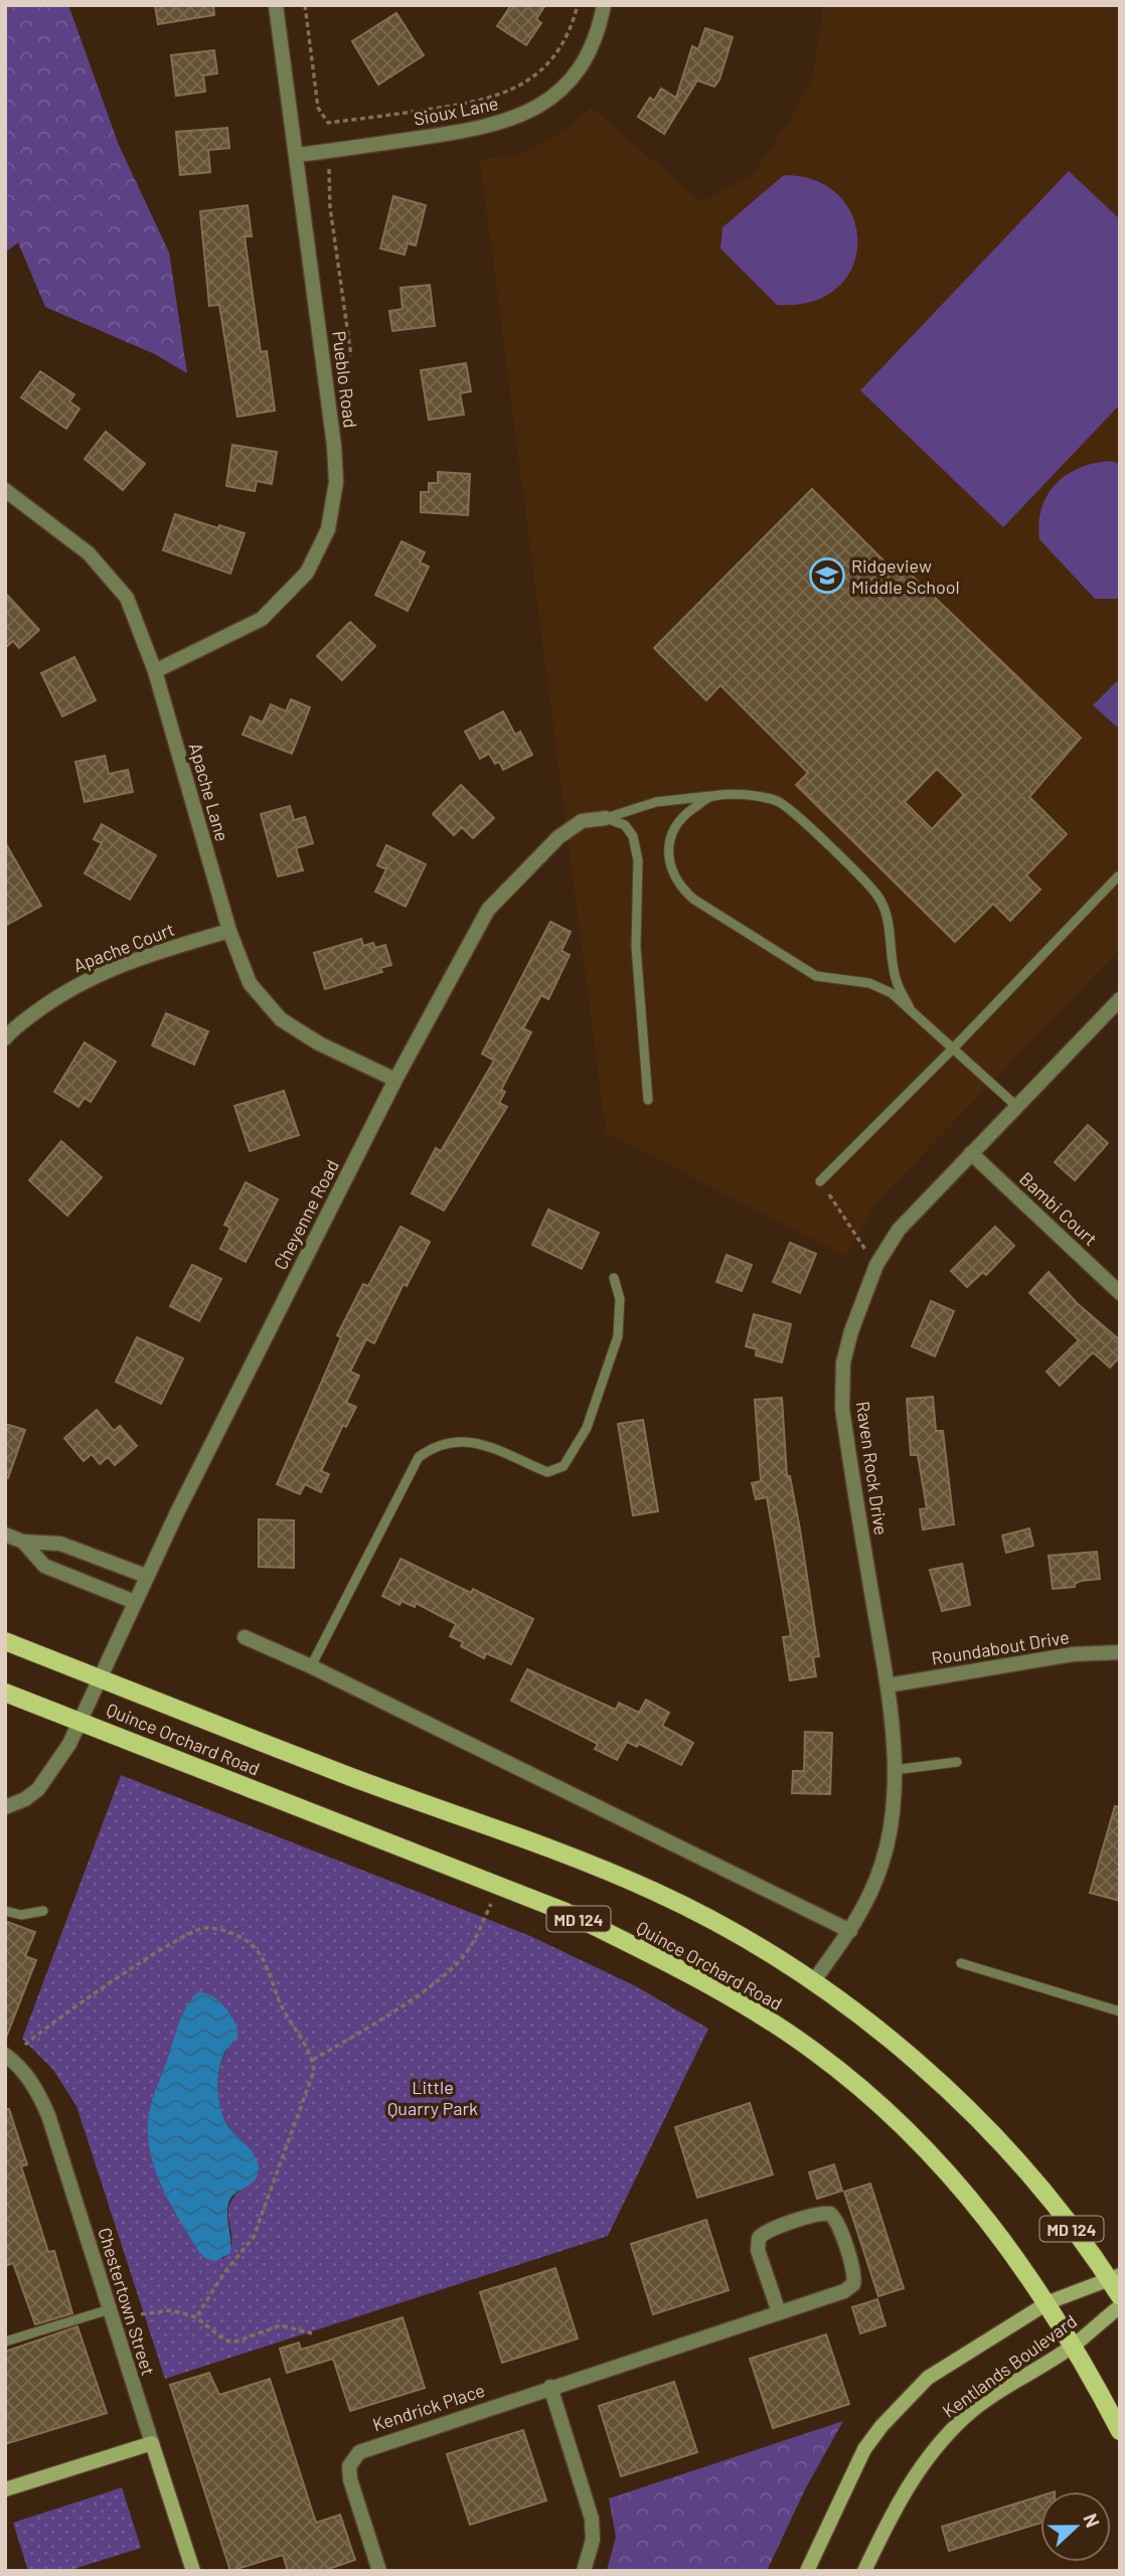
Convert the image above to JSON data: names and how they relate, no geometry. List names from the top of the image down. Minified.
{"streets":{"main road":["Quince Orchard Road","MD 124"],"street":["Sioux Lane","Pueblo Road","Apache Lane","Apache Court","Bambi Court","Cheyenne Road","Raven Rock Drive","Roundabout Drive","Chestertown Street","Kentlands Boulevard","Kendrick Place"]},"crossings":[["Sioux Lane","Pueblo Road"],["Pueblo Road","Apache Lane"],["Apache Lane","Apache Court"],["Apache Lane","Cheyenne Road"],["Bambi Court","Raven Rock Drive"],["Cheyenne Road","Quince Orchard Road"],["Raven Rock Drive","Roundabout Drive"],["Raven Rock Drive","Quince Orchard Road"],["Quince Orchard Road","Kentlands Boulevard"]],"parks":["Little Quarry Park"],"places":{"school or university":["Ridgeview Middle School"]},"north":"right"}
